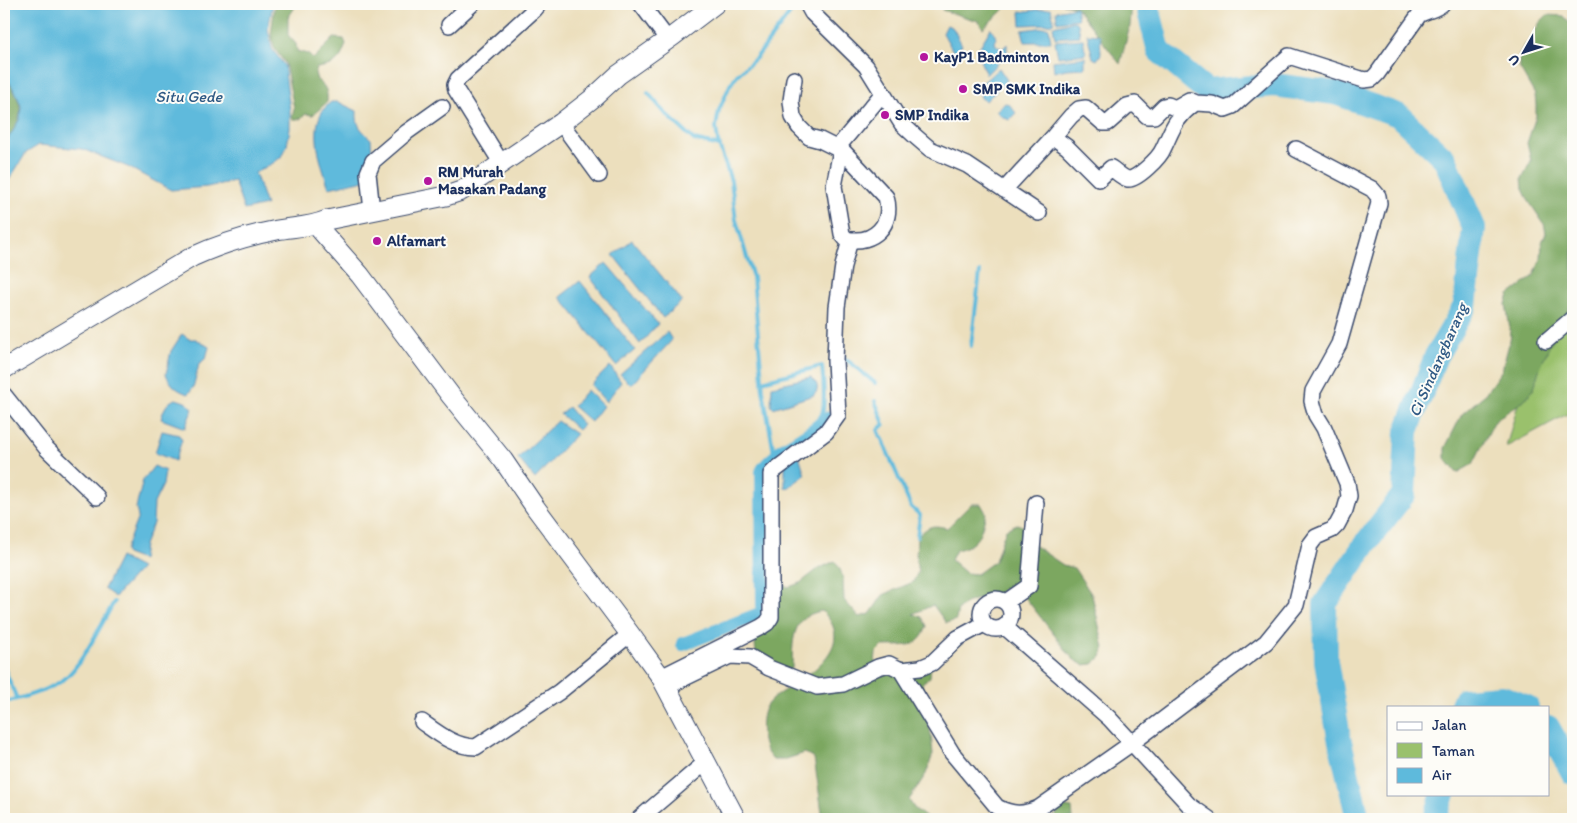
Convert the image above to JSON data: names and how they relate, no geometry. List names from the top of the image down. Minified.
{"water":["Situ Gede","Ci Sindangbarang"],"places":["KayP1 Badminton","SMP SMK Indika","SMP Indika","RM Murah Masakan Padang","Alfamart"],"legend":["Jalan","Taman","Air"],"north":"bottom left"}
